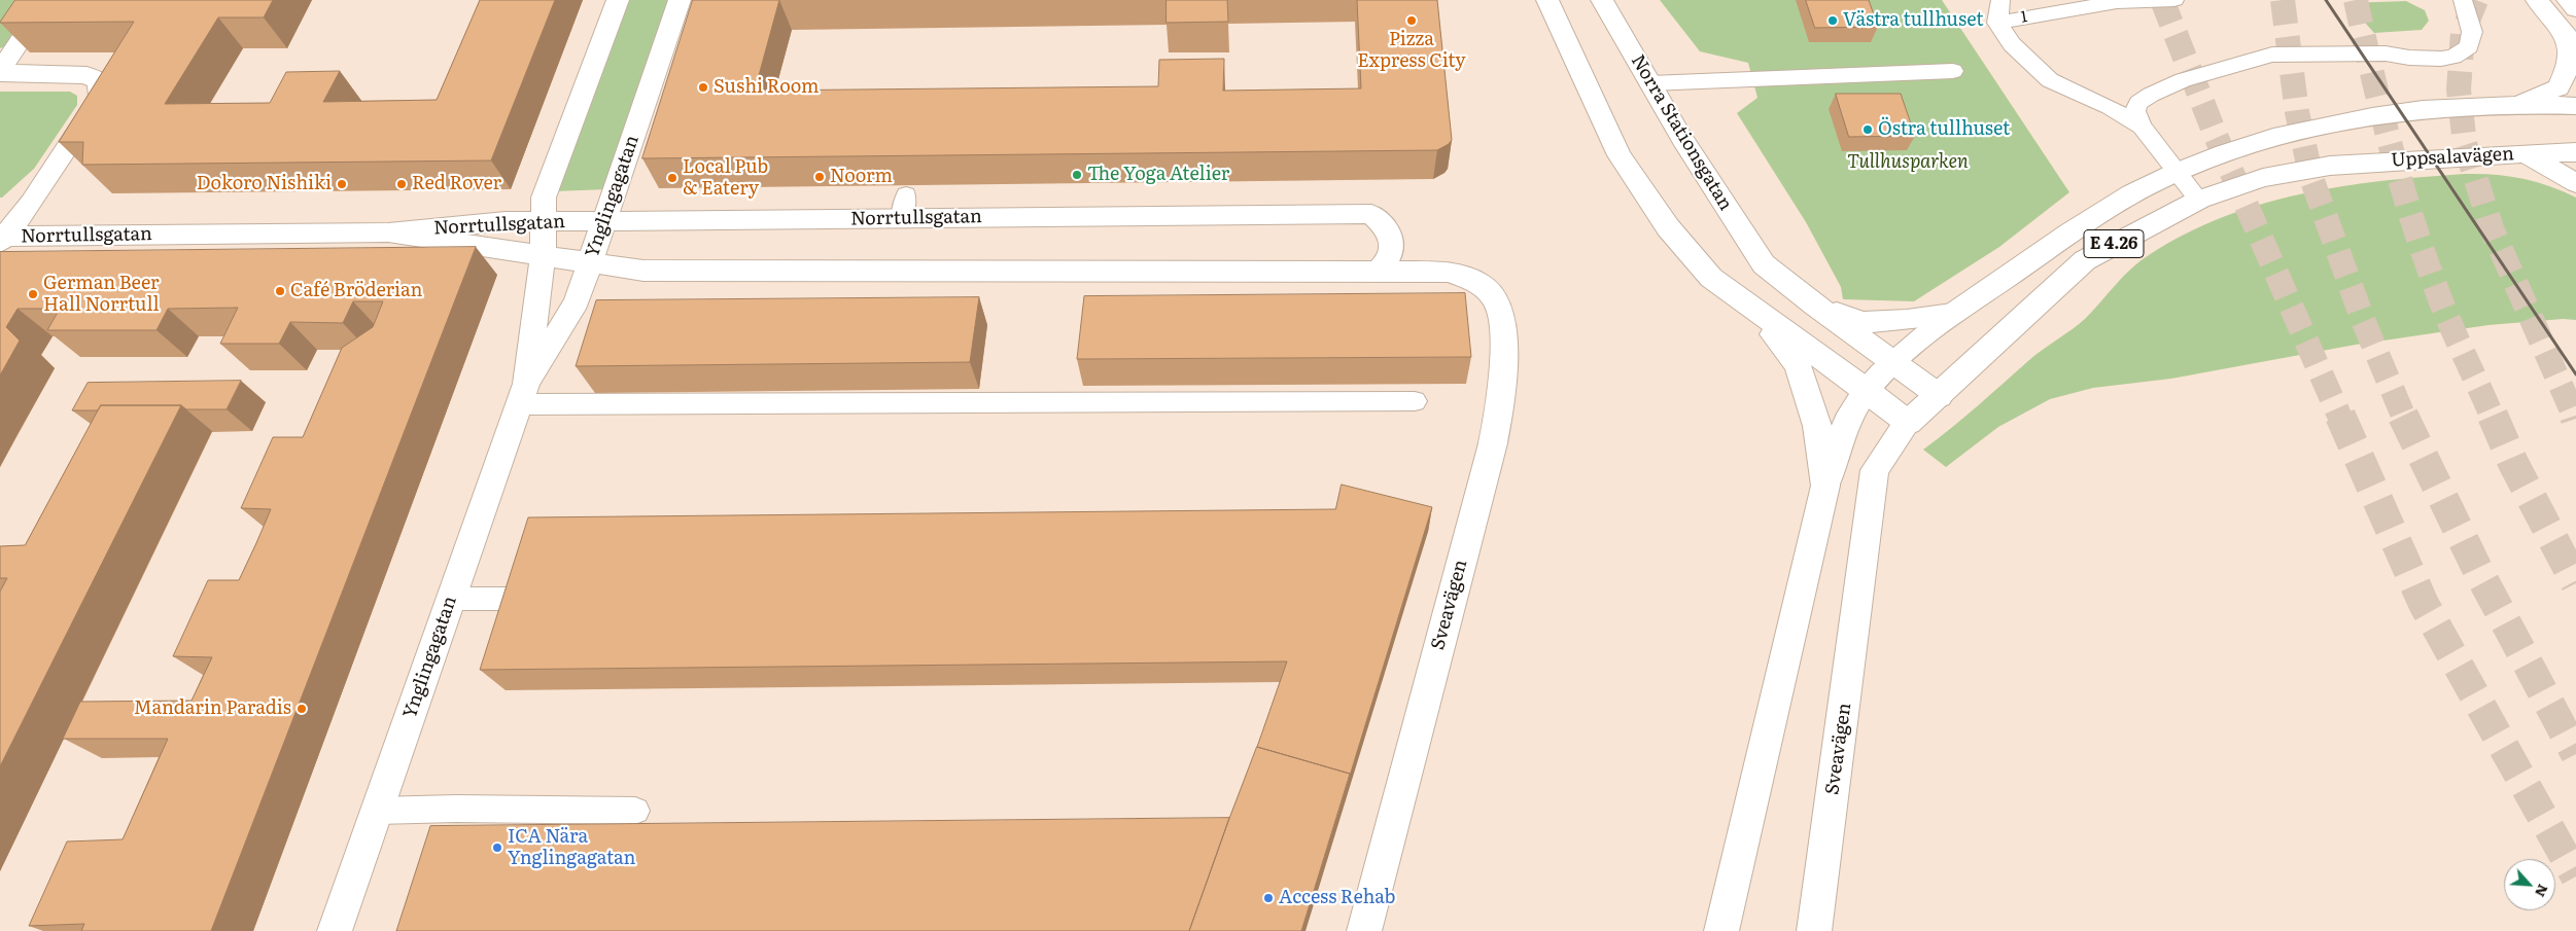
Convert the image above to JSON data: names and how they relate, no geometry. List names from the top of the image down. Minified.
{"streets":{"main road":["Norra Stationsgatan","Uppsalavägen","Ynglingagatan","Norrtullsgatan","E 4.26","Sveavägen"],"lane":["1"]},"crossings":[["Norra Stationsgatan","E 4.26"],["Uppsalavägen","E 4.26"],["Ynglingagatan","Norrtullsgatan"],["Norrtullsgatan","Sveavägen"],["E 4.26","Sveavägen"]],"parks":["Tullhusparken"],"places":["Pizza Express City","Västra tullhuset","Sushi Room","Östra tullhuset","The Yoga Atelier","Noorm","Local Pub & Eatery","Dokoro Nishiki","Red Rover","Café Bröderian","German Beer Hall Norrtull","Mandarin Paradis","ICA Nära Ynglingagatan","Access Rehab"],"north":"bottom right"}
